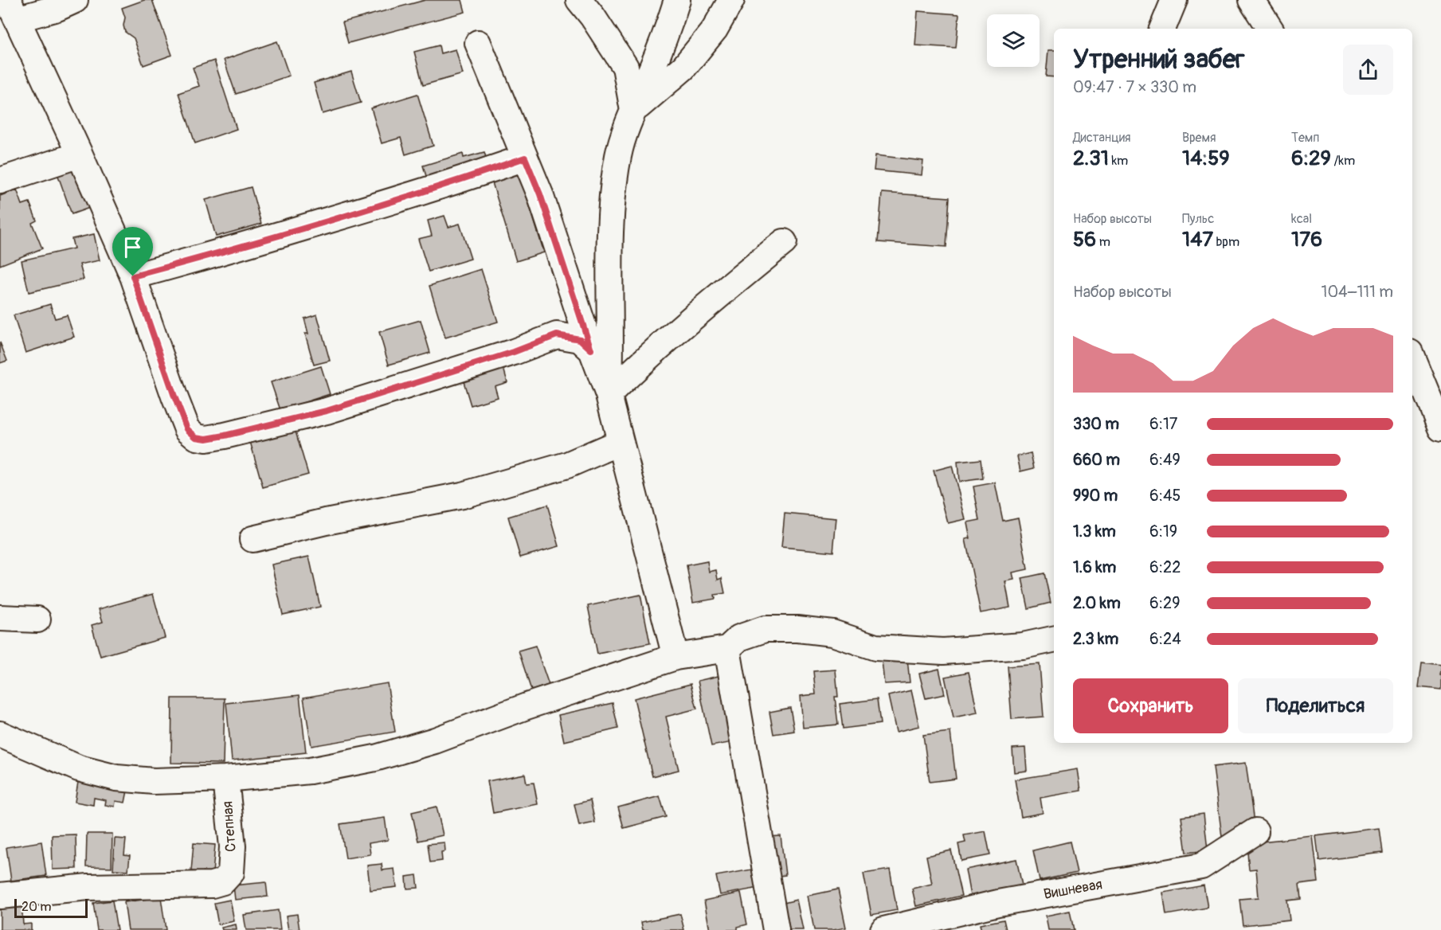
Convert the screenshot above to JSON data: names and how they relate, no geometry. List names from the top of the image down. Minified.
{"streets":{"street":["Степная","Вишневая"]},"scale_bar":"20 m","page":{"heading":["Утренний забег","09:47 · 7 × 330 m"],"stats":[["Дистанция","2.31 km"],["Время","14:59"],["Темп","6:29 /km"],["Набор высоты","56 m"],["Пульс","147 bpm"],["kcal","176"]],"chart":["Набор высоты","104–111 m"],"list":[{"name":"330 m","note":"6:17"},{"name":"660 m","note":"6:49"},{"name":"990 m","note":"6:45"},{"name":"1.3 km","note":"6:19"},{"name":"1.6 km","note":"6:22"},{"name":"2.0 km","note":"6:29"},{"name":"2.3 km","note":"6:24"}],"buttons":["Сохранить","Поделиться"],"scale":"20 m"}}
